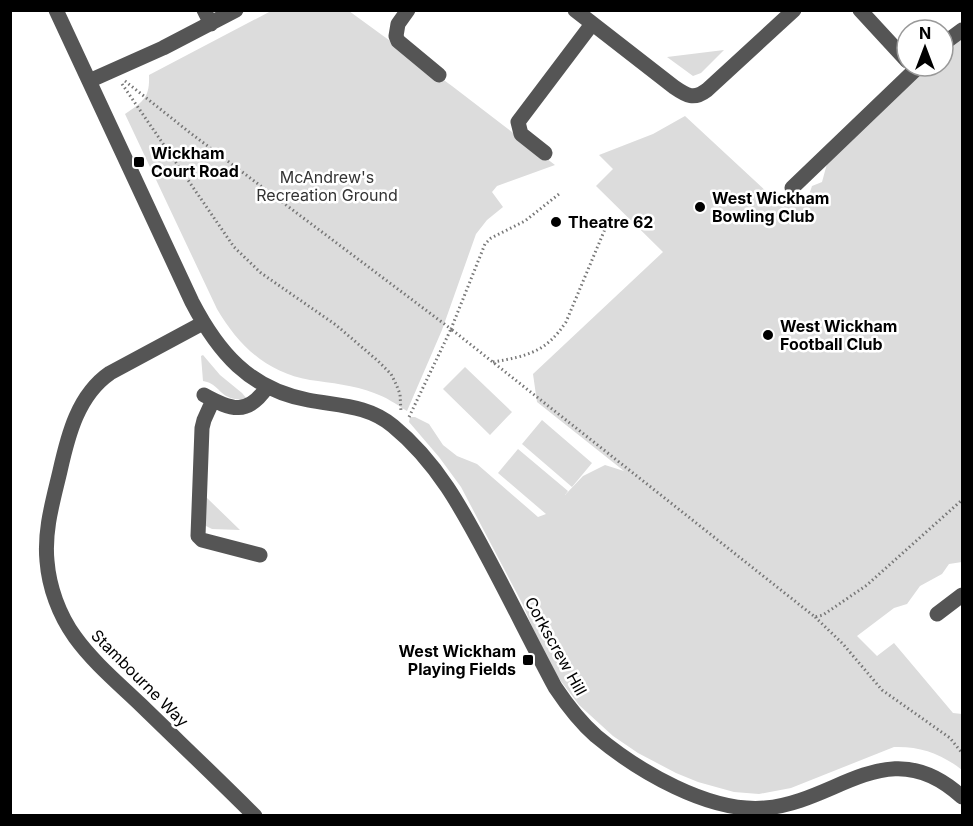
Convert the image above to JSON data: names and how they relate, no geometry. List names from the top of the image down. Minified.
{"streets":{"street":["Corkscrew Hill","Stambourne Way"]},"crossings":[["Corkscrew Hill","Stambourne Way"]],"parks":["McAndrew's Recreation Ground"],"places":{"transit":["Wickham Court Road","West Wickham Playing Fields"],"other":["West Wickham Bowling Club","Theatre 62","West Wickham Football Club"]},"north":"top"}
